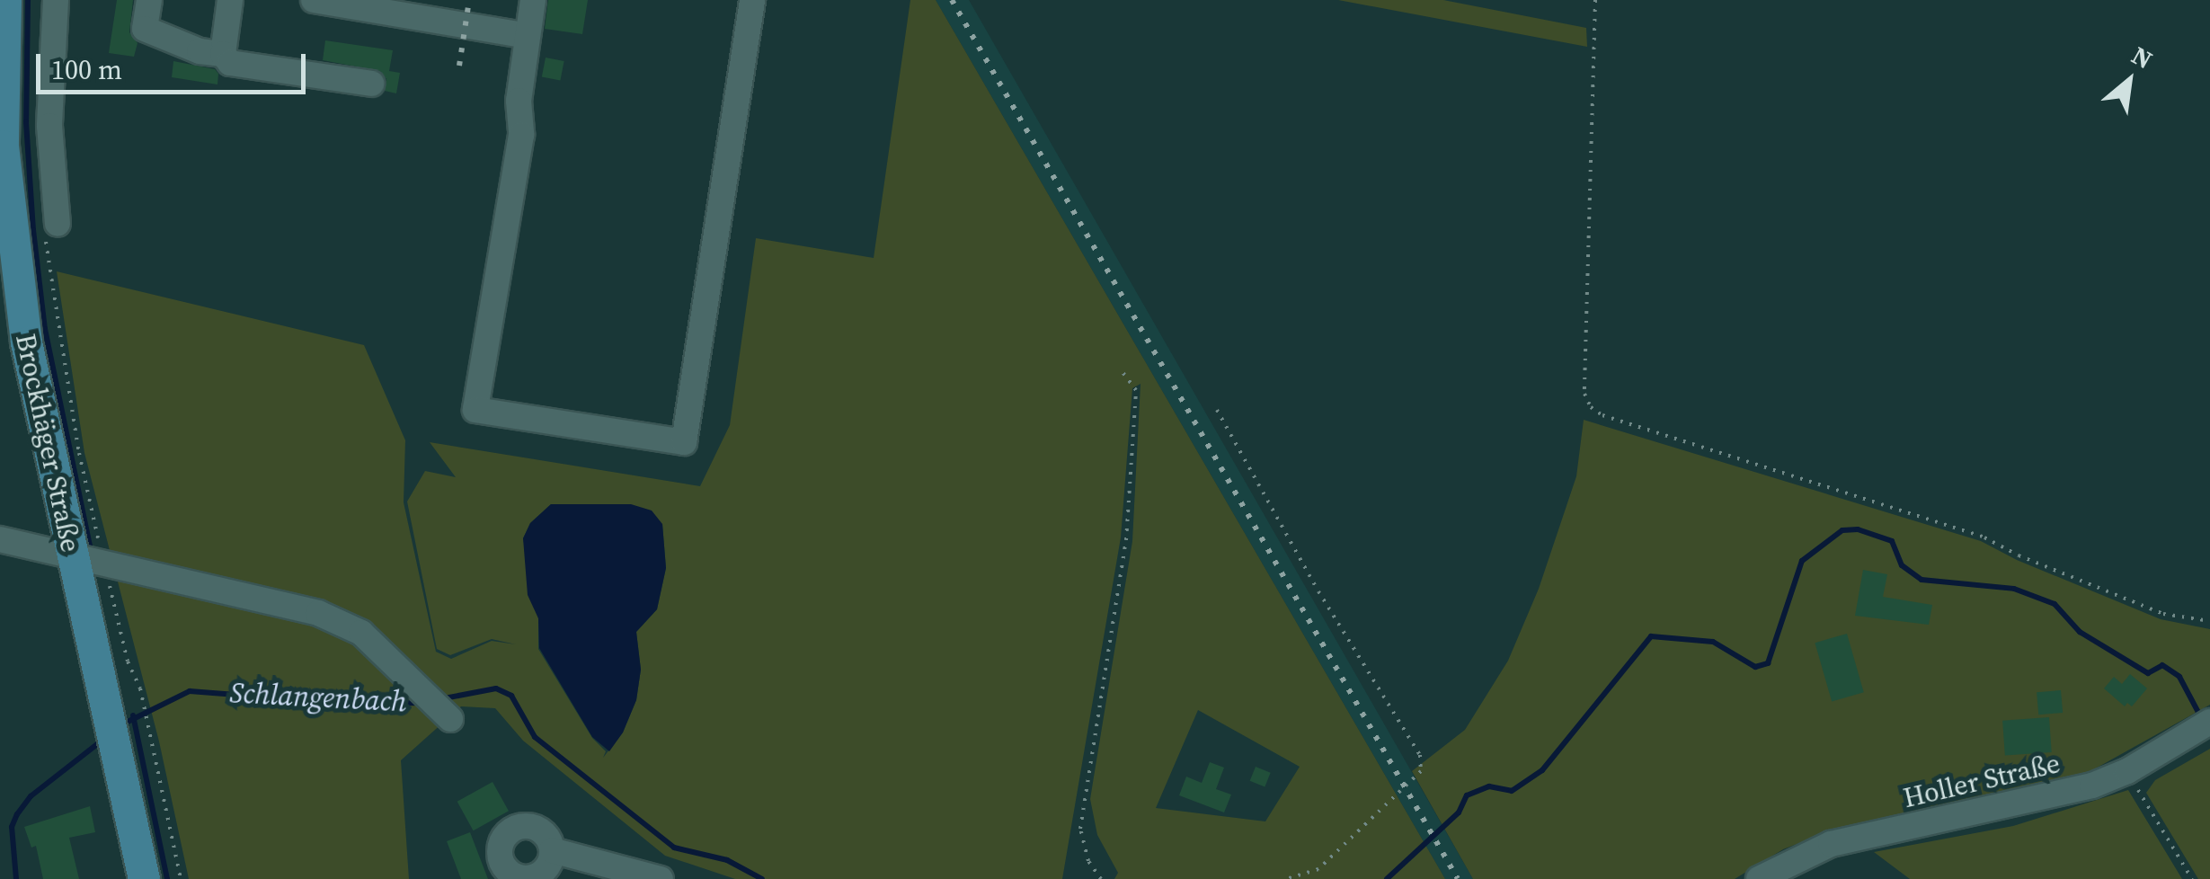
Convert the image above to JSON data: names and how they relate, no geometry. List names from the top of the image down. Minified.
{"streets":{"main road":["Brockhäger Straße"],"street":["Holler Straße"]},"water":["Schlangenbach"],"scale_bar":"100 m","north":"top right"}
